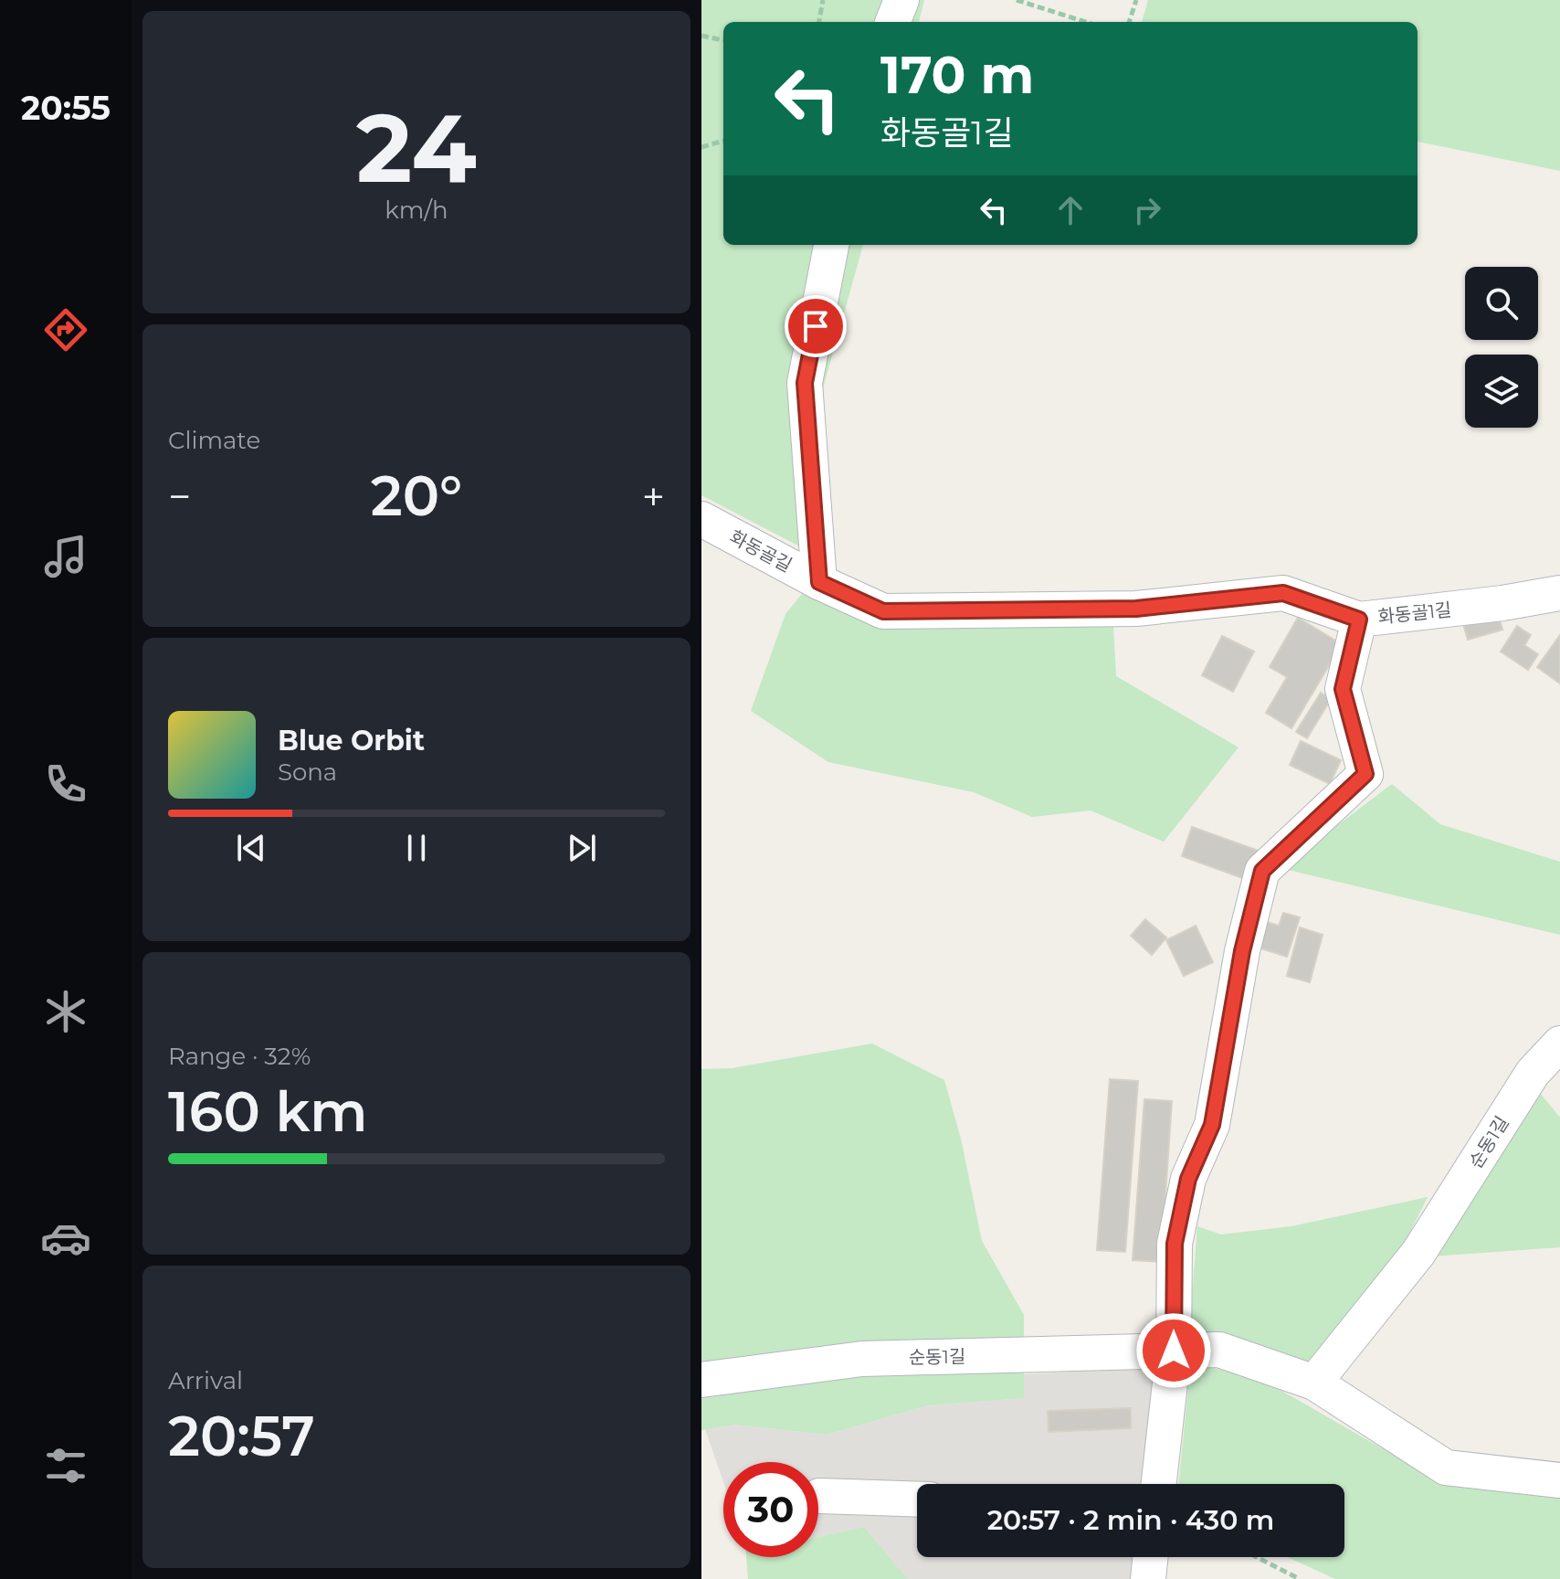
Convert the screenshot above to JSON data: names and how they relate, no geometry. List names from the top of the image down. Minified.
{"streets":{"street":["화동골길","화동골1길","순동1길"]},"crossings":[["화동골길","화동골1길"],["화동골1길","순동1길"]],"page":{"tabs":"20:55","tile":[["24","km/h"],"Climate",["Range · 32%","160 km"],["Arrival","20:57"]],"turn":["170 m","화동골1길"],"heat":["−","20°","+"],"song":["Blue Orbit","Sona"],"limit":"30","trip":"20:57 · 2 min · 430 m"}}
